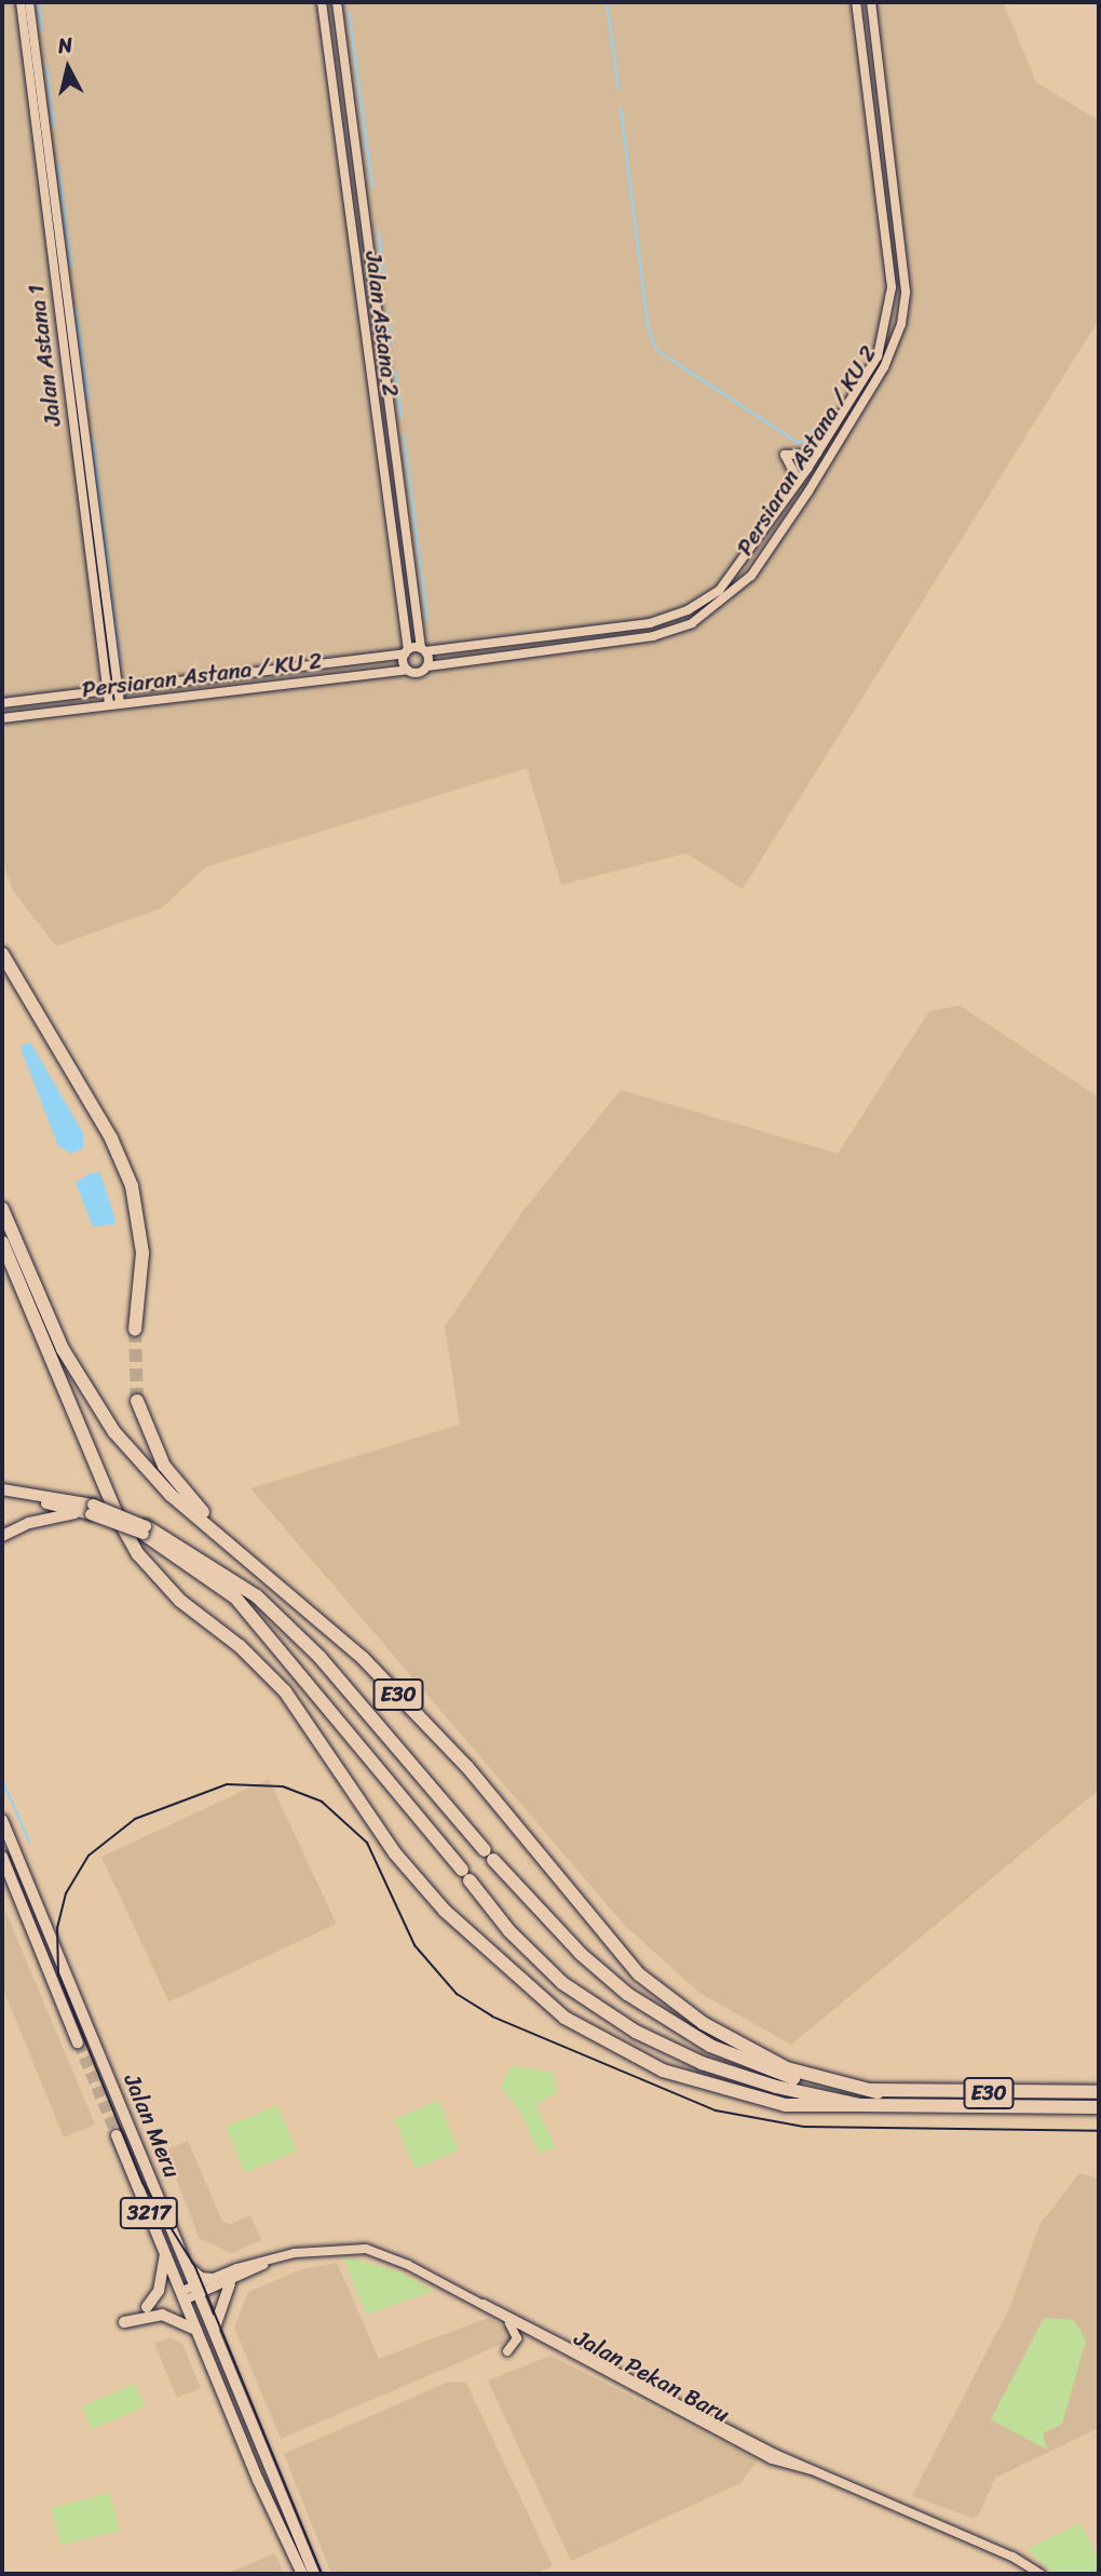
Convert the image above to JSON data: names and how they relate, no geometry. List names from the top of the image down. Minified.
{"streets":{"highway":["E30","Jalan Meru","3217"],"street":["Jalan Astana 2","Jalan Astana 1","Persiaran Astana / KU 2","Jalan Pekan Baru"]},"crossings":[["Jalan Astana 2","Persiaran Astana / KU 2"],["Jalan Astana 1","Persiaran Astana / KU 2"],["Jalan Meru","Jalan Pekan Baru"]],"north":"top"}
